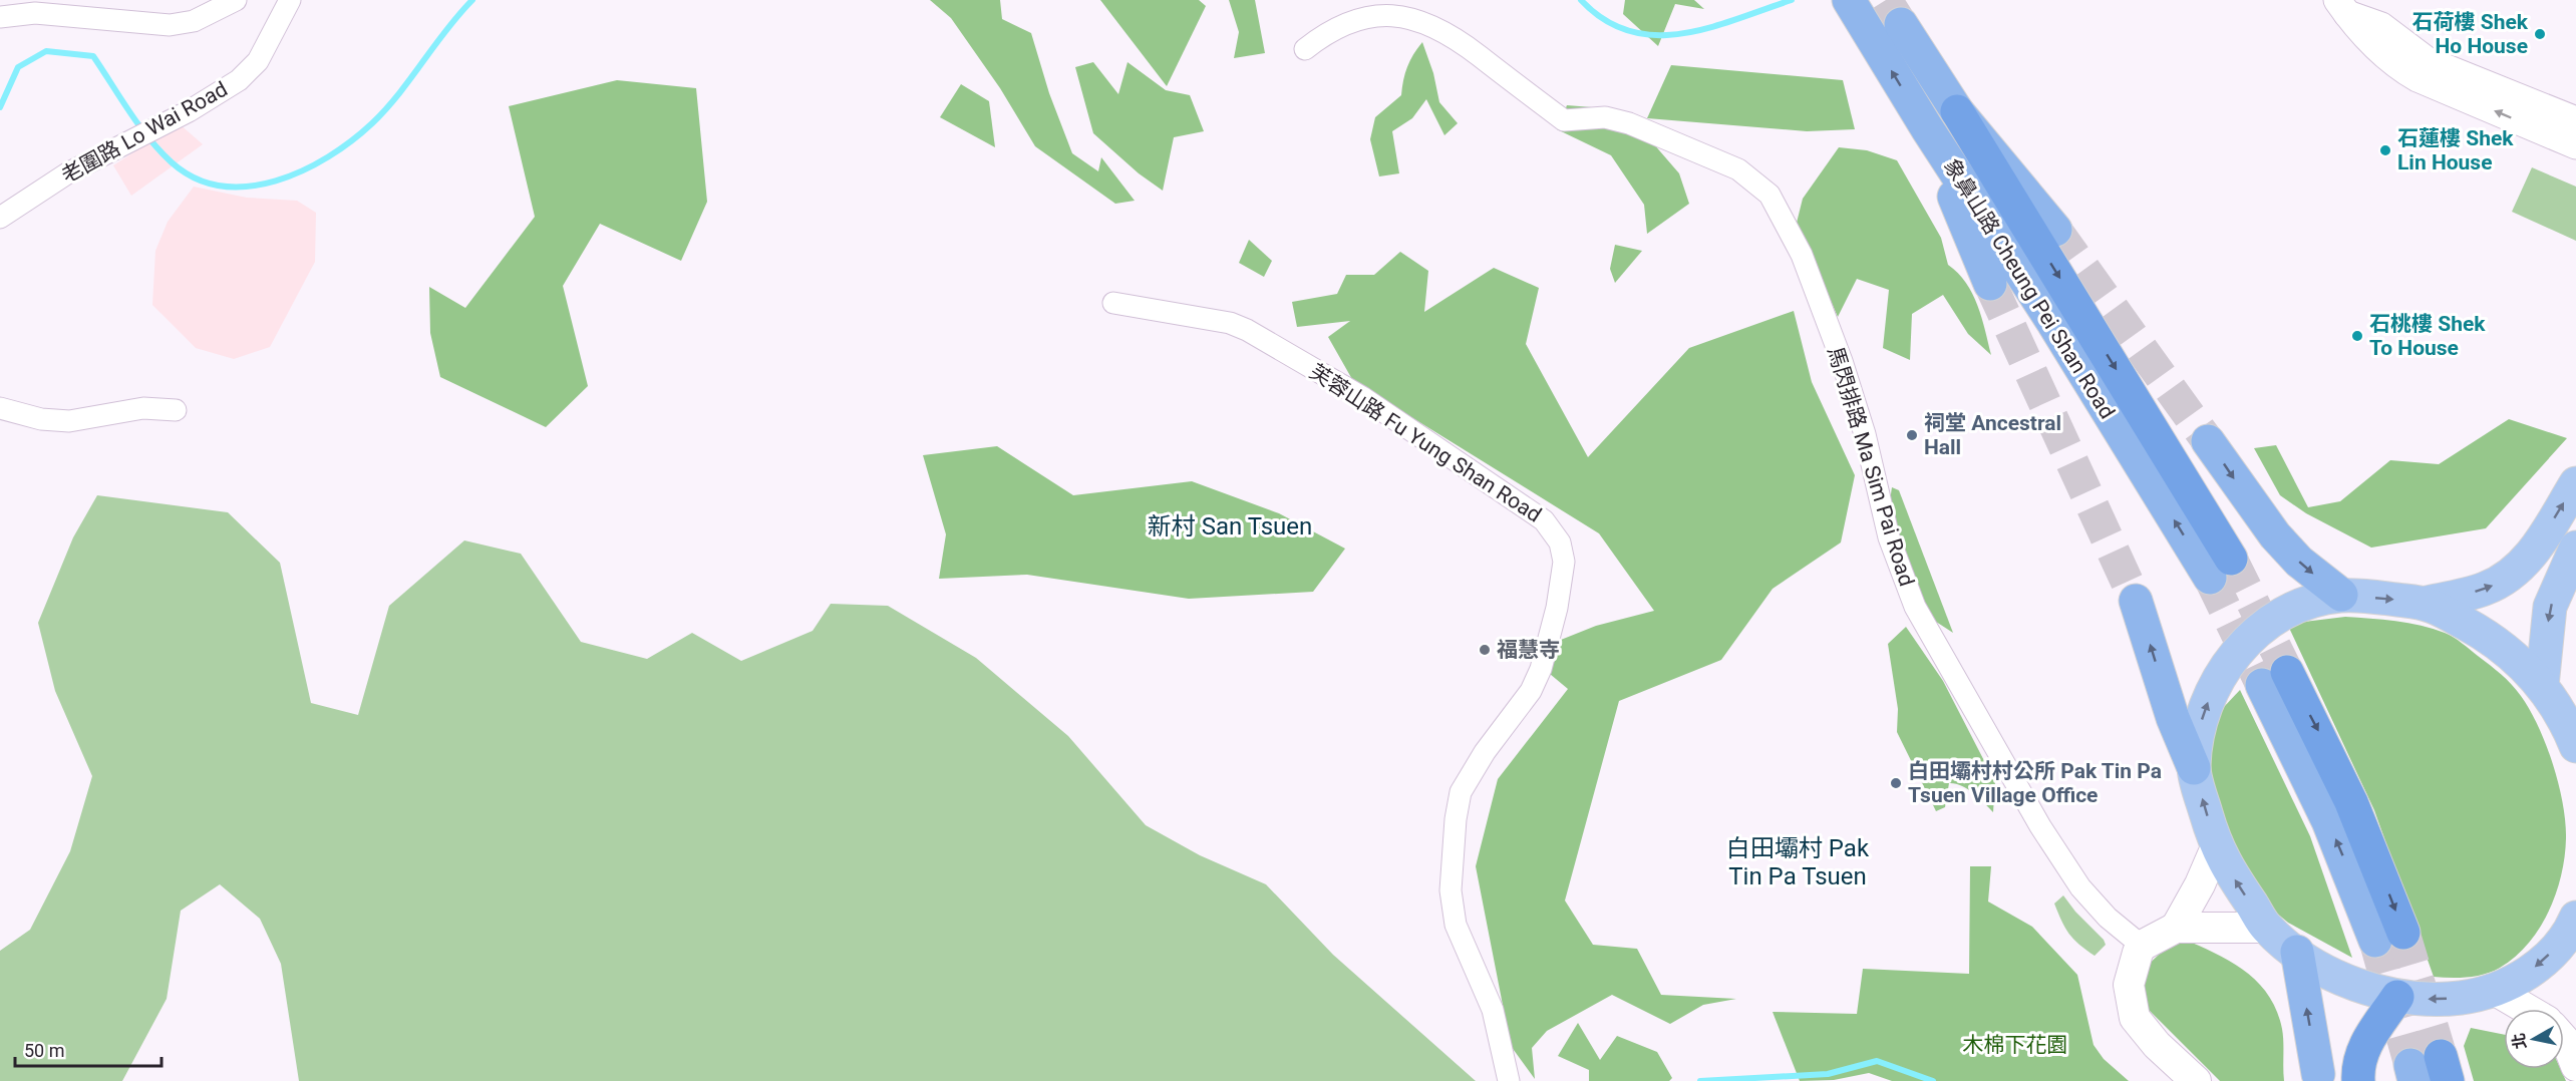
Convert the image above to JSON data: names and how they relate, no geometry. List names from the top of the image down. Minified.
{"streets":{"highway":["象鼻山路 Cheung Pei Shan Road"],"street":["老圍路 Lo Wai Road","芙蓉山路 Fu Yung Shan Road","馬閃排路 Ma Sim Pai Road"]},"districts":["新村 San Tsuen","白田壩村 Pak Tin Pa Tsuen"],"parks":["木棉下花園"],"places":["石荷樓 Shek Ho House","石蓮樓 Shek Lin House","石桃樓 Shek To House","祠堂 Ancestral Hall","福慧寺","白田壩村村公所 Pak Tin Pa Tsuen Village Office"],"scale_bar":"50 m","north":"left"}
